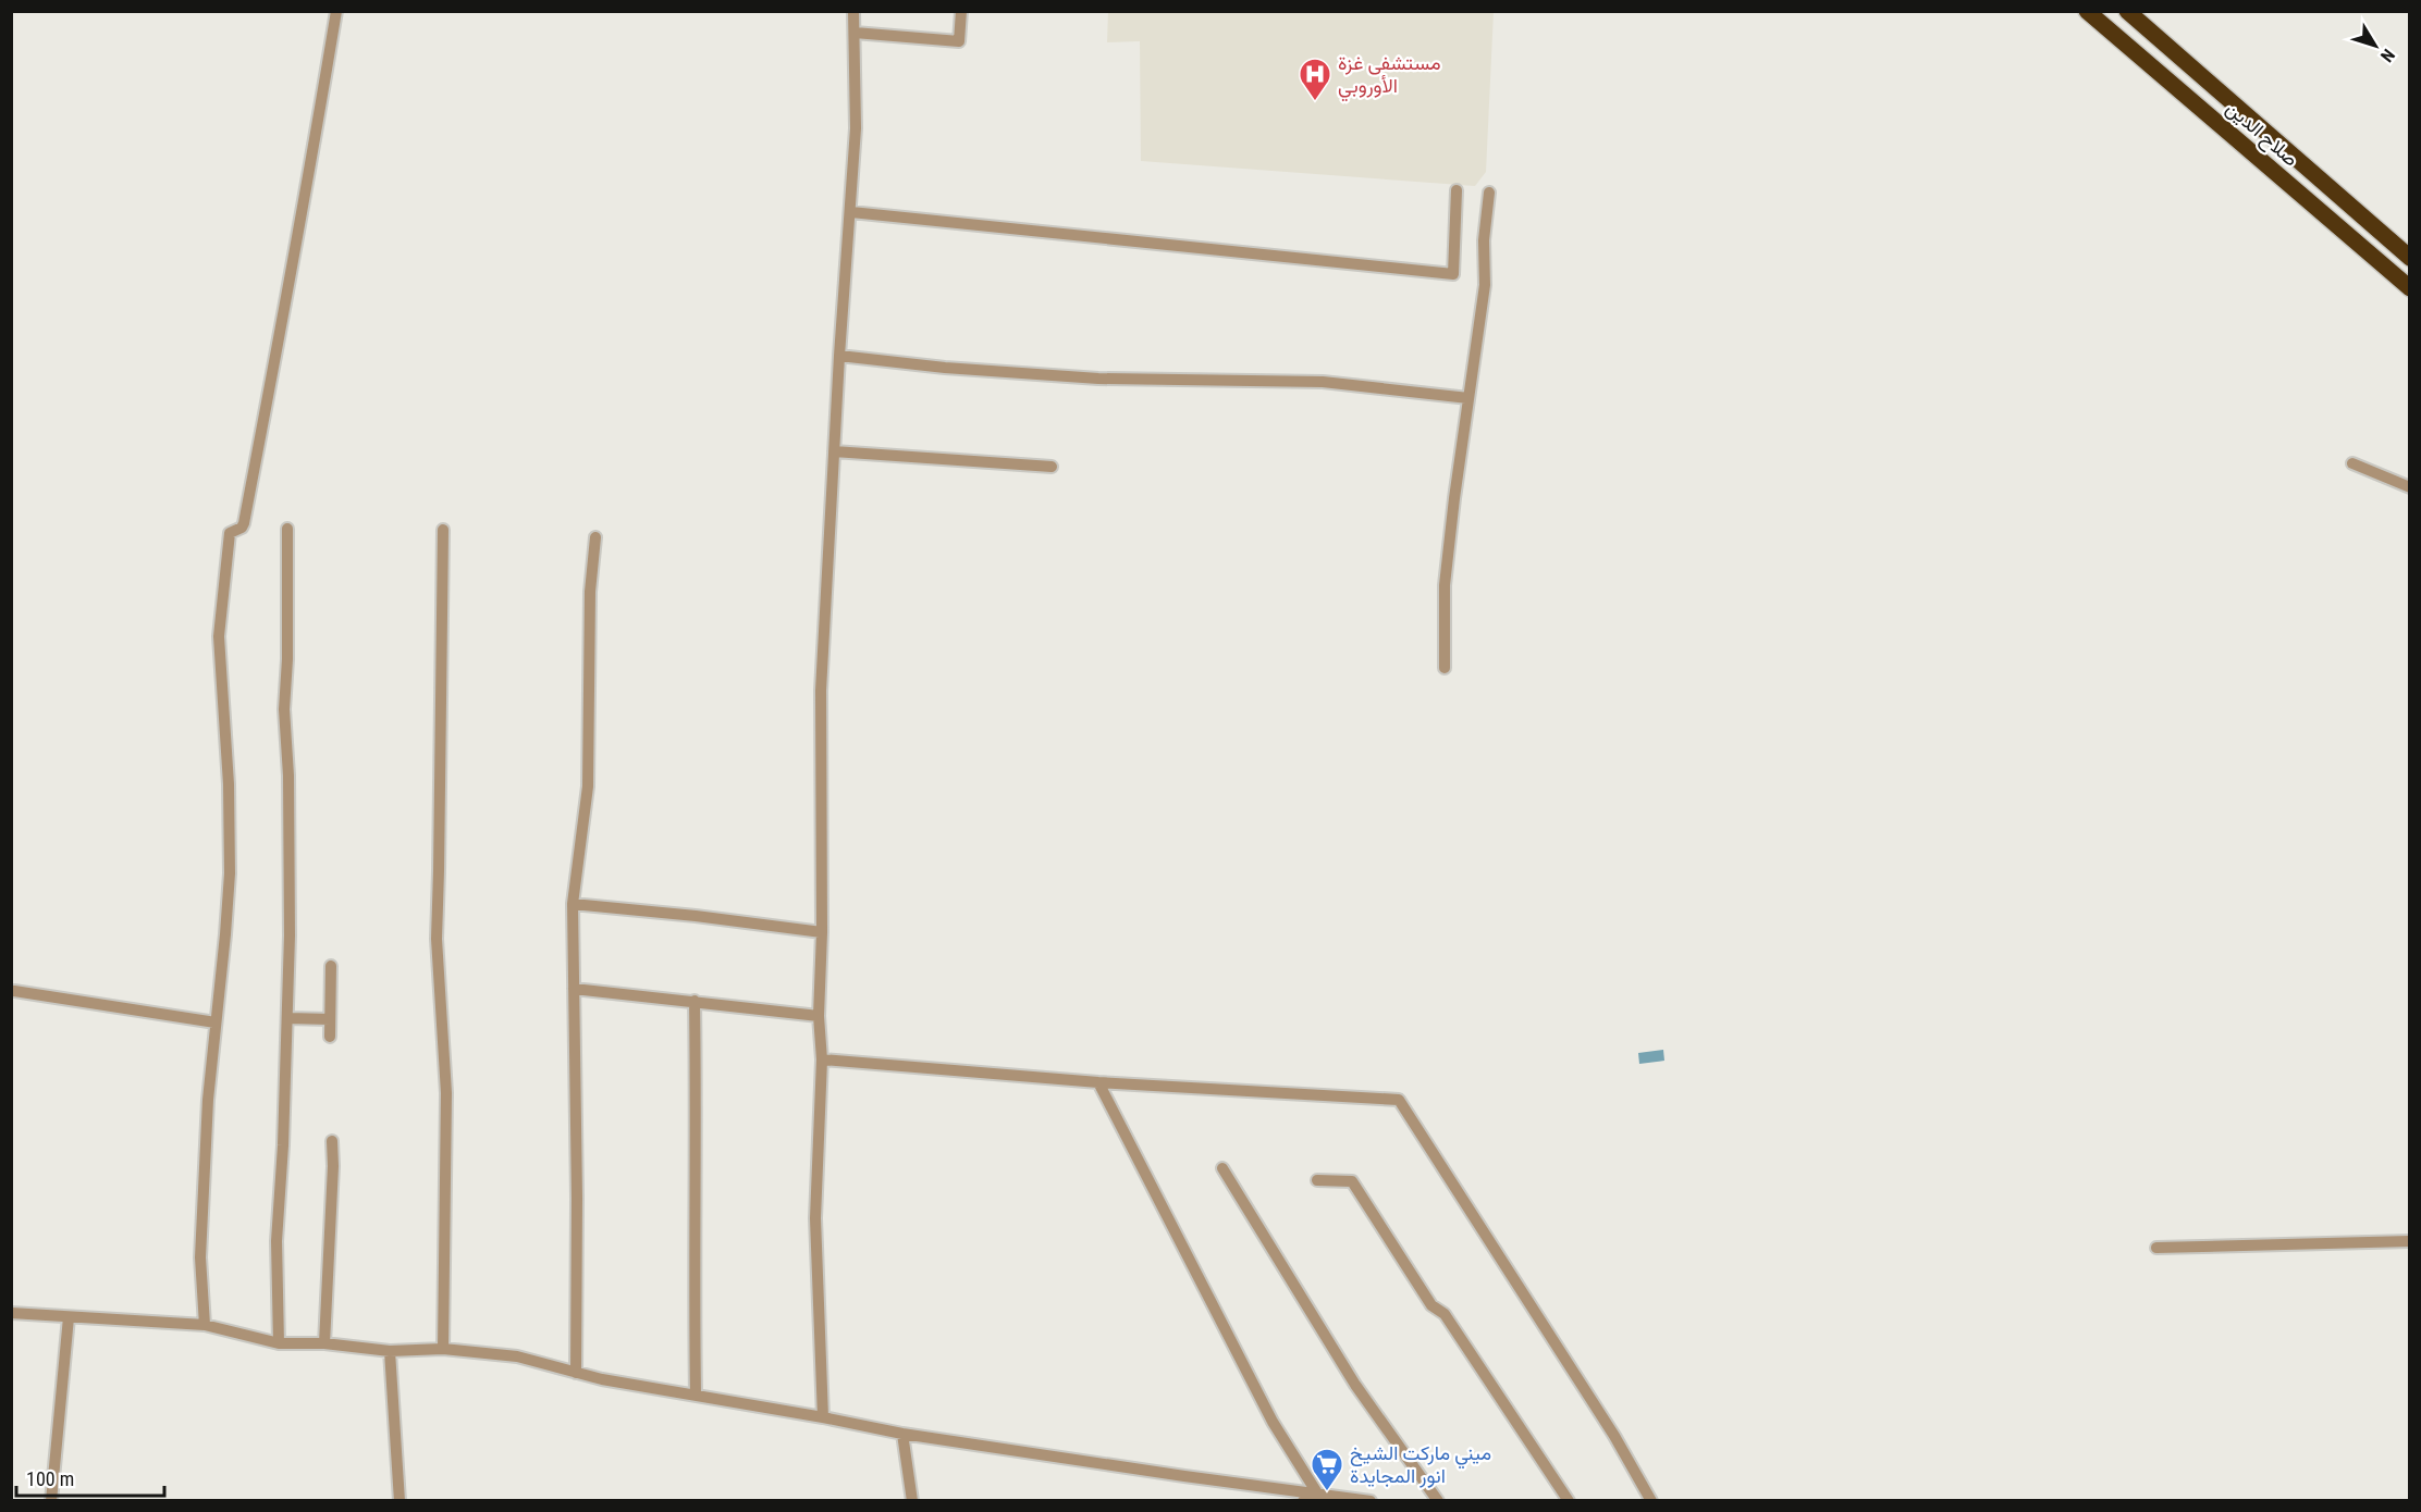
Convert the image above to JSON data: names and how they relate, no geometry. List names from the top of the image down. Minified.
{"streets":{"highway":["صلاح الدين"]},"places":{"hospital":["مستشفى غزة الأوروبي"],"supermarket":["ميني ماركت الشيخ انور المجايدة"]},"scale_bar":"100 m","north":"bottom right"}
